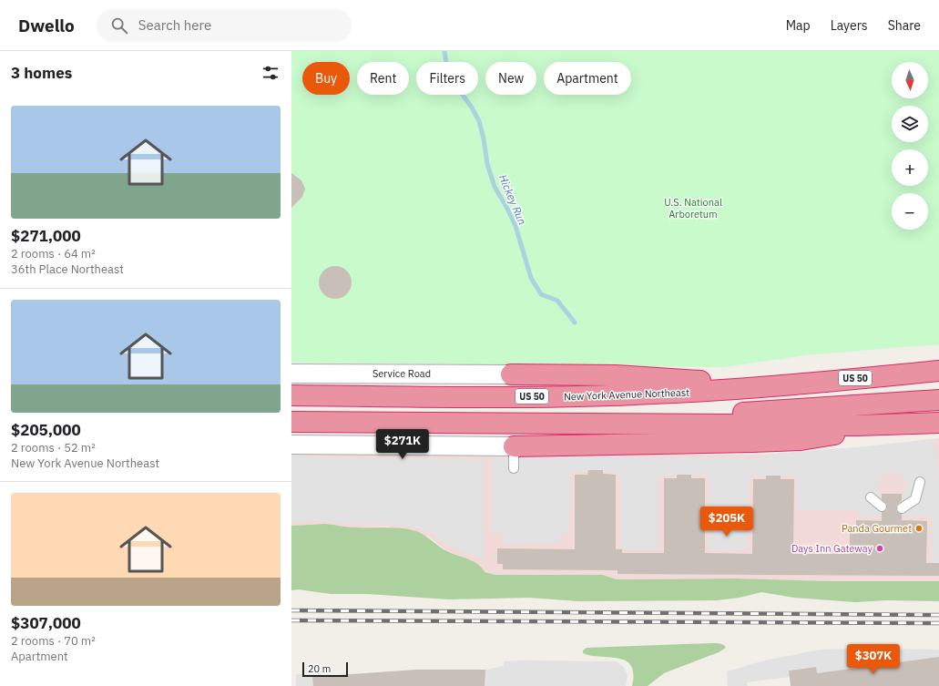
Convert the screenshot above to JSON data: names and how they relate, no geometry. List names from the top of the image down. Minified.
{"streets":{"highway":["US 50","New York Avenue Northeast"],"street":["Service Road"]},"water":["Hickey Run"],"parks":["U.S. National Arboretum"],"places":["Panda Gourmet","Days Inn Gateway"],"scale_bar":"20 m","north":"bottom","page":{"header":"Dwello","search":"Search here","nav":["Map","Layers","Share"],"heading":"3 homes","map_buttons":["+","−"],"chip":["Buy","Rent","Filters","New","Apartment"],"list":[{"name":"$271,000","note":"2 rooms · 64 m² · 36th Place Northeast"},{"name":"$205,000","note":"2 rooms · 52 m² · New York Avenue Northeast"},{"name":"$307,000","note":"2 rooms · 70 m² · Apartment"}],"price":["$271K","$205K","$307K"],"scale":"20 m"}}
